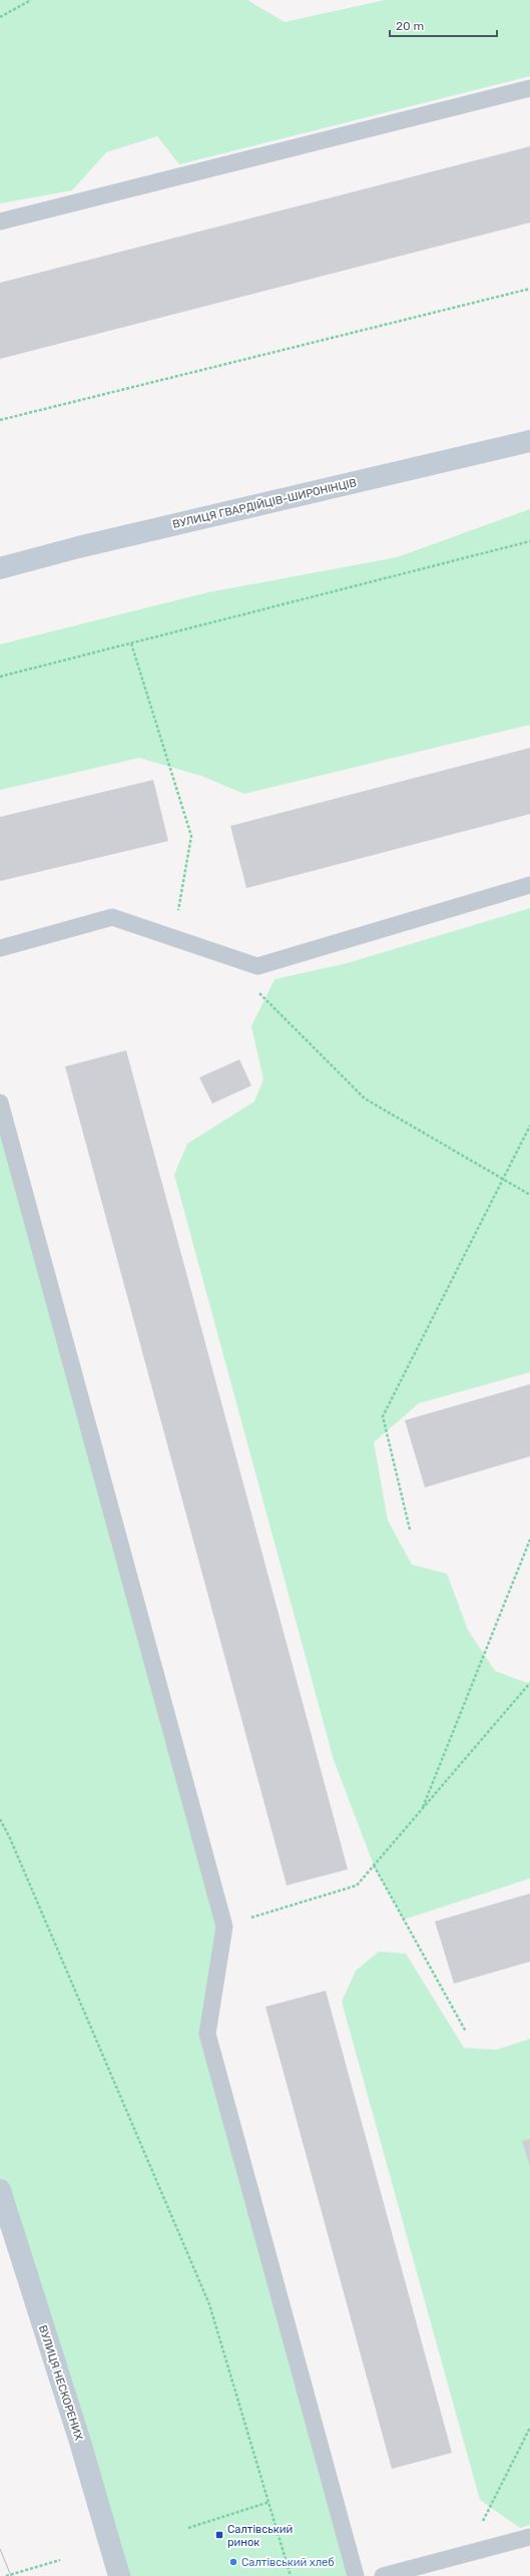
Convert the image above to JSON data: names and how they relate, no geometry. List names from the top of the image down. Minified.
{"streets":{"main road":["ВУЛИЦЯ ГВАРДІЙЦІВ-ШИРОНІНЦІВ","ВУЛИЦЯ НЕСКОРЕНИХ"]},"places":{"transit":["Салтівський ринок"],"other":["Салтівський хлеб"]},"scale_bar":"20 m"}
